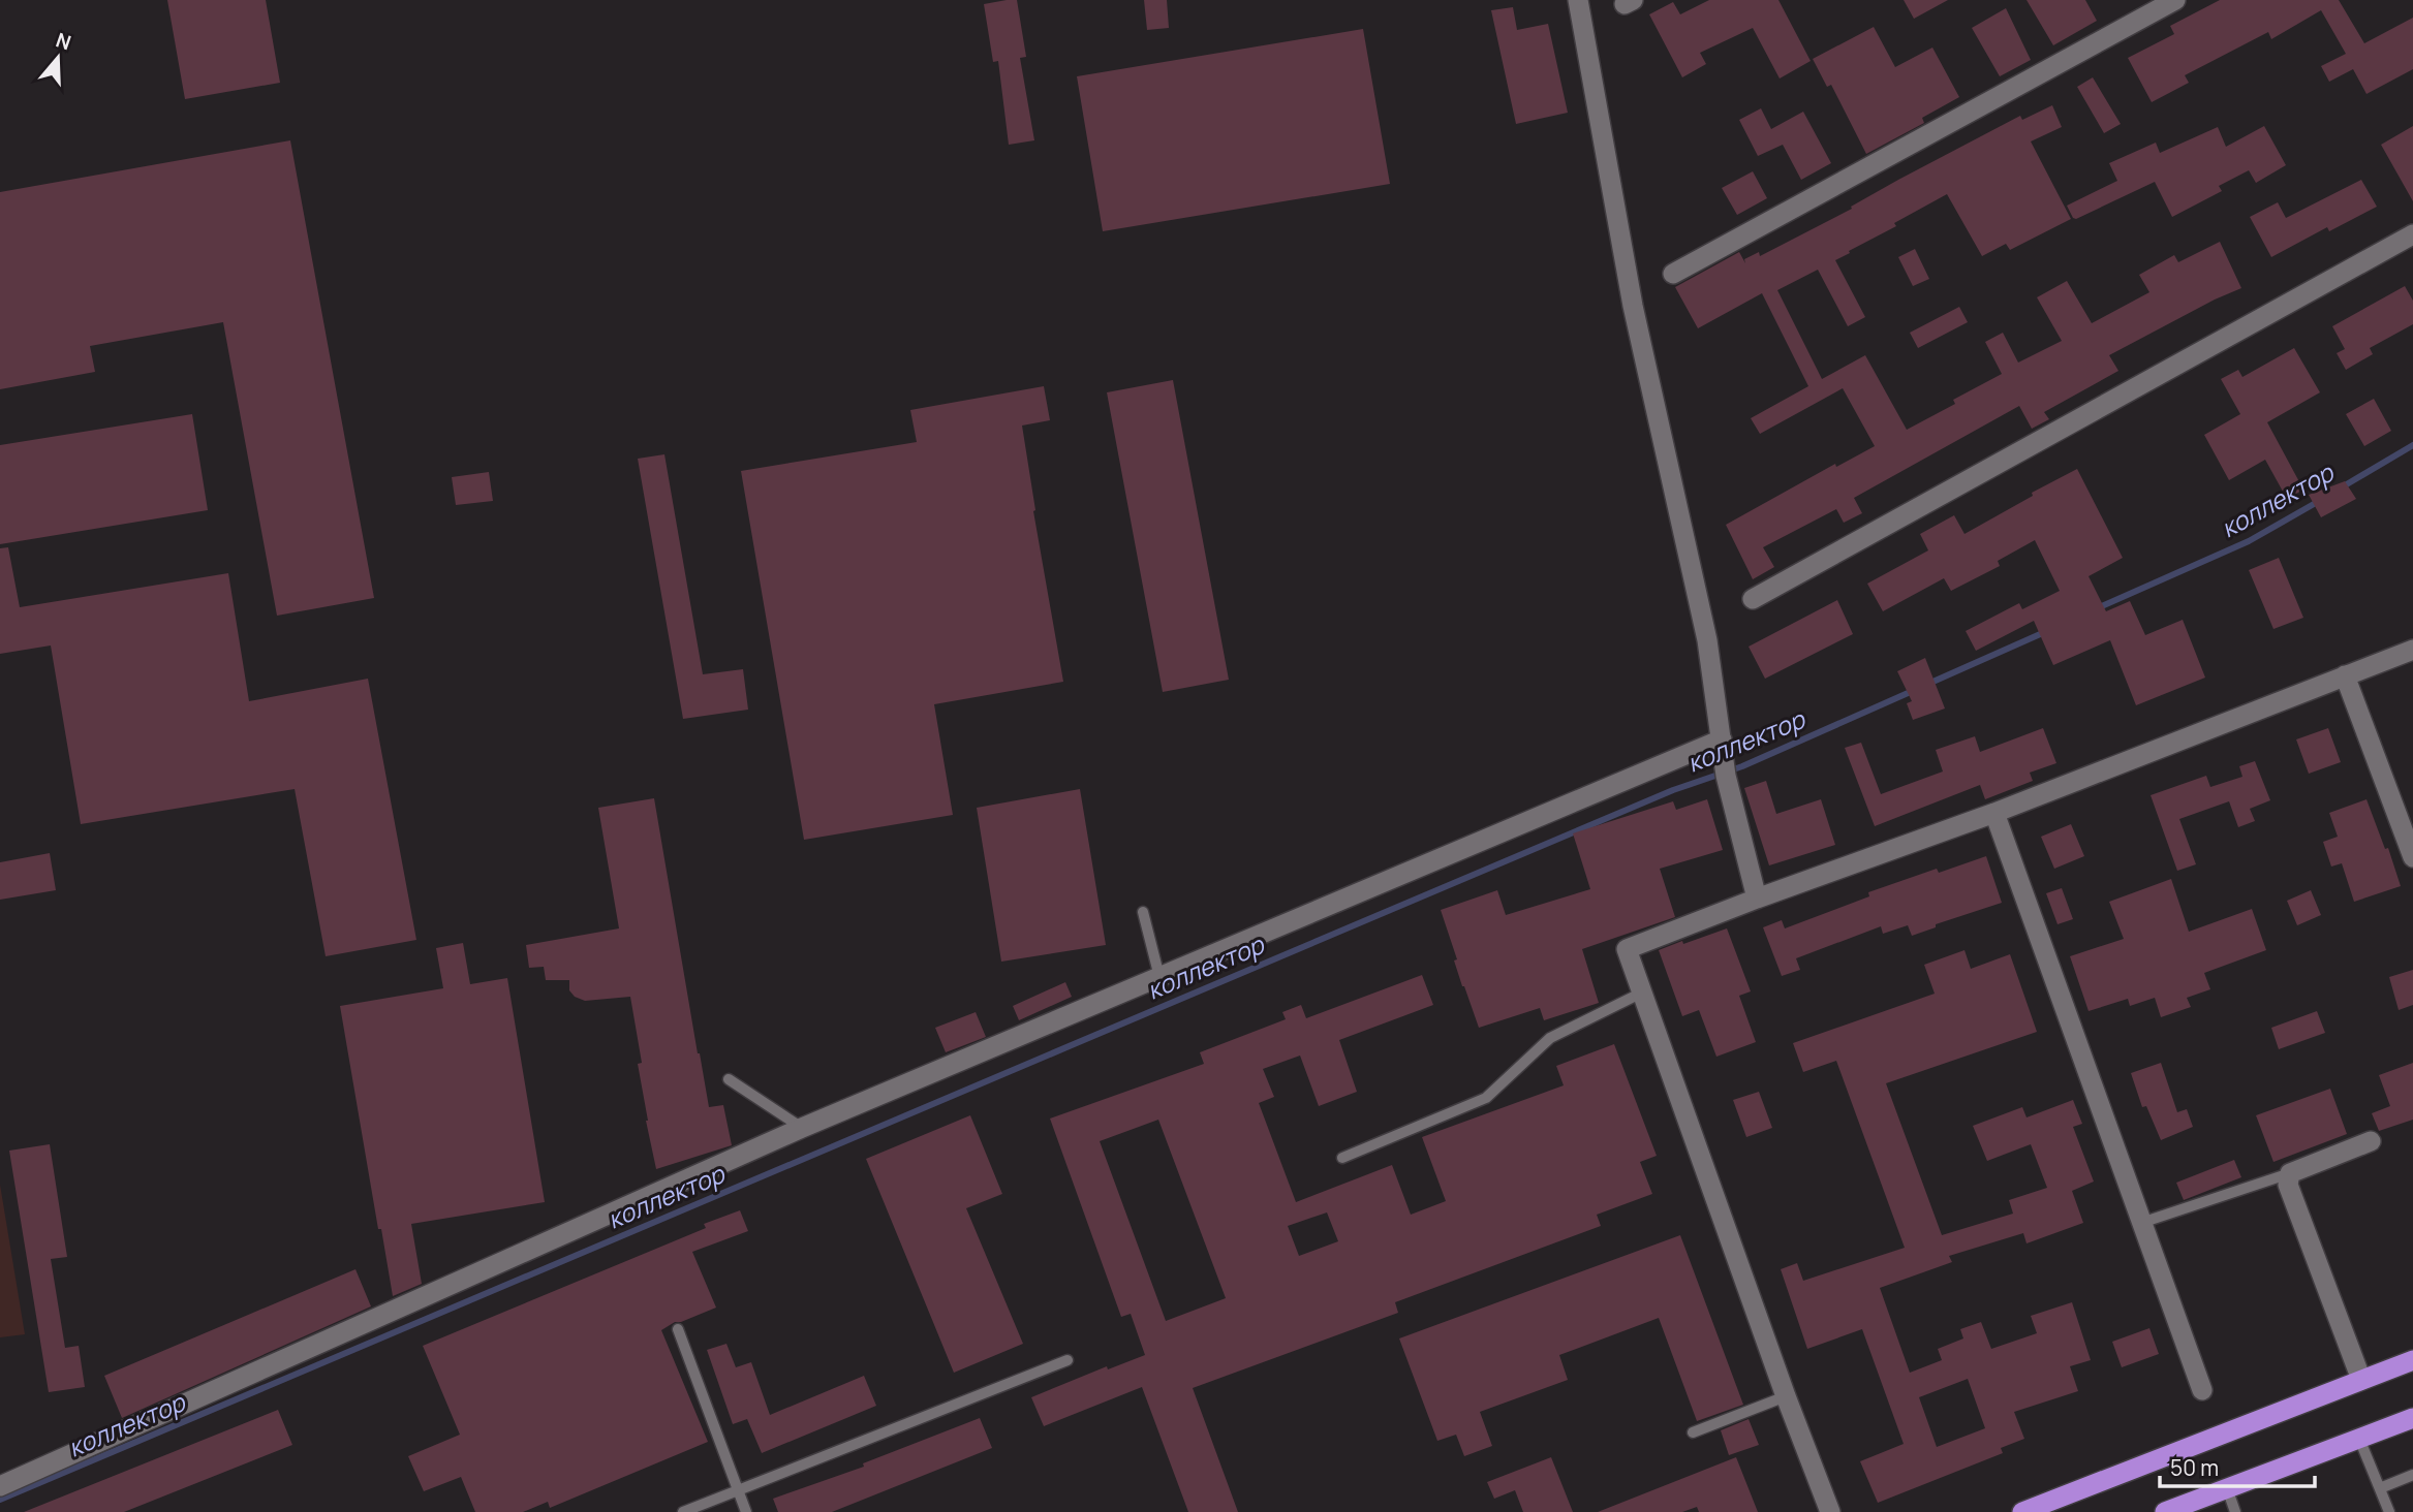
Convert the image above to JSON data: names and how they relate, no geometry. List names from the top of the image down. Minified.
{"water":["коллектор"],"scale_bar":"50 m","north":"top"}
